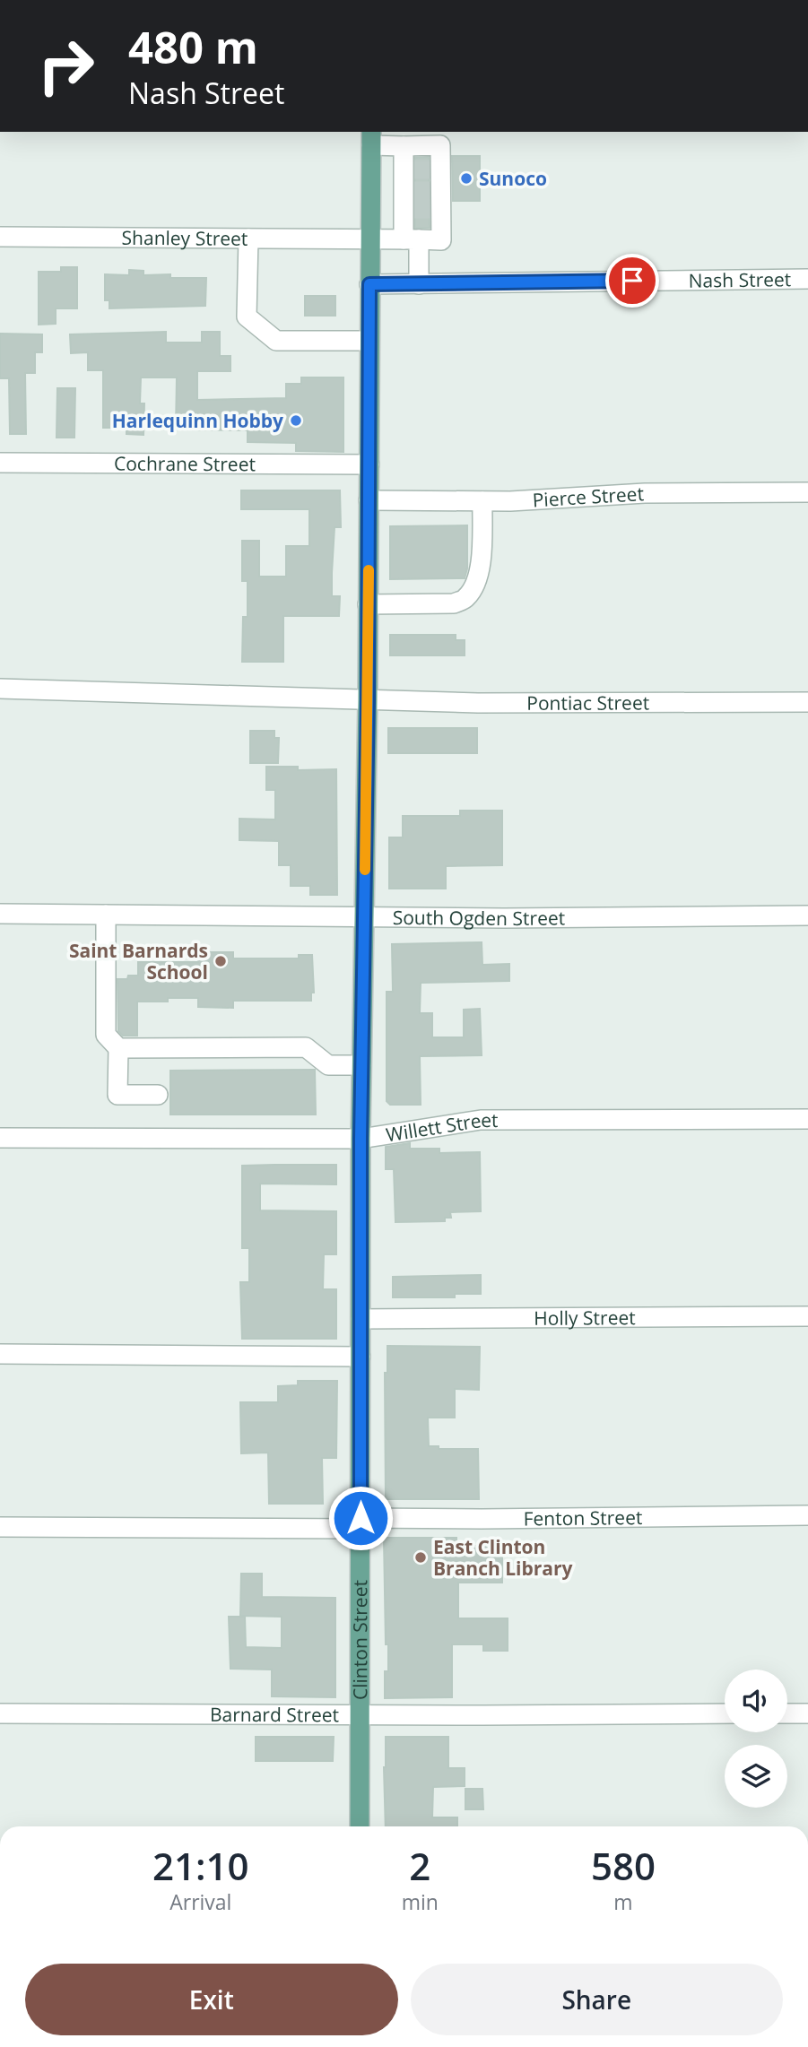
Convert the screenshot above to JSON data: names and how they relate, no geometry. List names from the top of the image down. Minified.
{"streets":{"main road":["Clinton Street"],"street":["Shanley Street","Nash Street","Cochrane Street","Pierce Street","Pontiac Street","South Ogden Street","Willett Street","Holly Street","Fenton Street","Barnard Street"]},"crossings":[["Shanley Street","Clinton Street"],["Nash Street","Clinton Street"],["Cochrane Street","Clinton Street"],["Pierce Street","Clinton Street"],["Pontiac Street","Clinton Street"],["South Ogden Street","Clinton Street"],["Willett Street","Clinton Street"],["Holly Street","Clinton Street"],["Fenton Street","Clinton Street"],["Clinton Street","Barnard Street"]],"places":["Sunoco","Harlequinn Hobby","Saint Barnards School","East Clinton Branch Library"],"page":{"turn":["480 m","Nash Street"],"eta":["21:10","Arrival","2","min","580","m"],"buttons":["Exit","Share"]}}
